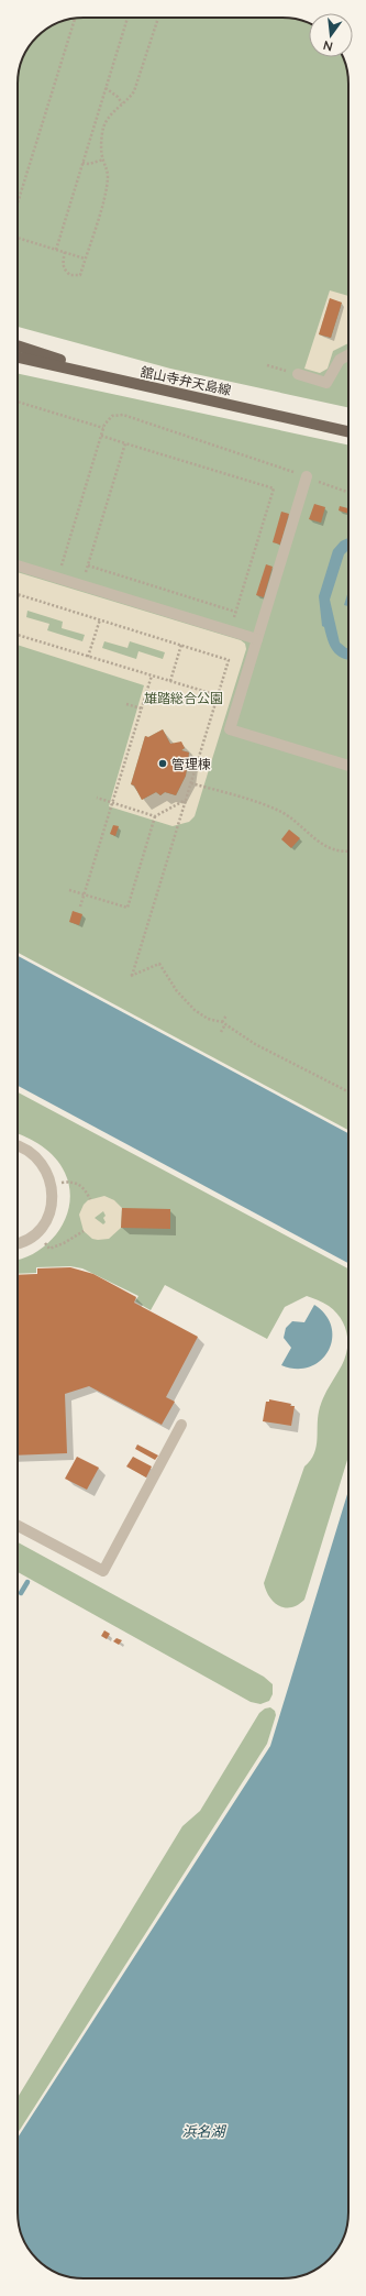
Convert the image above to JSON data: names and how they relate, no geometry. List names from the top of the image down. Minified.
{"streets":{"main road":["舘山寺弁天島線"]},"water":["浜名湖"],"parks":["雄踏総合公園"],"places":["管理棟"],"north":"bottom"}
